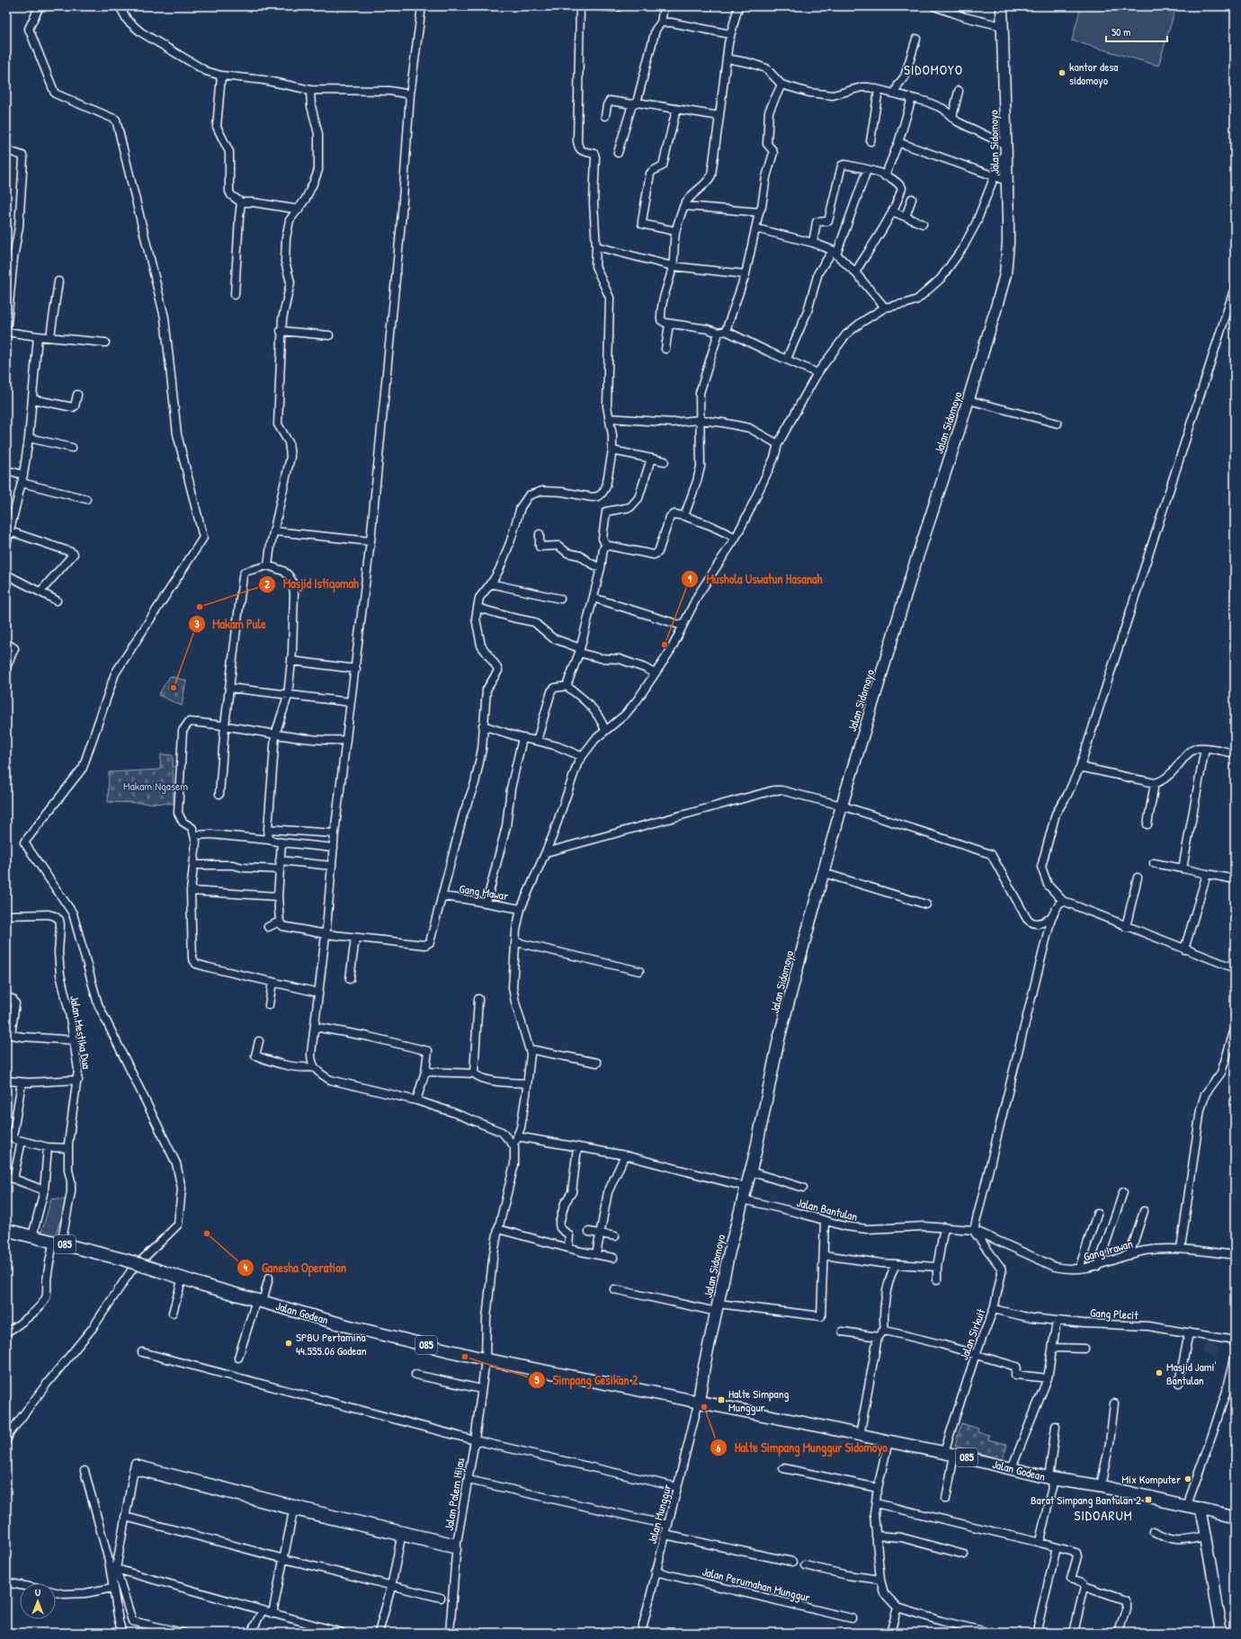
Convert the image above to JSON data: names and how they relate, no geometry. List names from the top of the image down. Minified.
{"streets":{"main road":["Jalan Sidomoyo","085","Jalan Godean"],"street":["Gang Mawar","Jalan Mestika Dua","Jalan Bantulan","Gang Irawan","Gang Plecit","Jalan Sirkuit","Jalan Palem Hijau","Jalan Munggur","Jalan Perumahan Munggur"]},"crossings":[["Jalan Sidomoyo","Jalan Bantulan"],["Jalan Sidomoyo","Jalan Godean"],["Jalan Sidomoyo","Jalan Munggur"],["Jalan Mestika Dua","Jalan Godean"],["Jalan Bantulan","Gang Irawan"],["Jalan Bantulan","Jalan Sirkuit"],["Gang Irawan","Jalan Sirkuit"],["Jalan Godean","Jalan Sirkuit"],["Jalan Godean","Jalan Palem Hijau"],["Jalan Godean","Jalan Munggur"],["Gang Plecit","Jalan Sirkuit"],["Jalan Munggur","Jalan Perumahan Munggur"]],"districts":["SIDOMOYO","SIDOARUM"],"parks":["Makam Ngasem"],"places":{"other":["kantor desa sidomoyo","Masjid Istiqomah","Mushola Uswatun Hasanah","Makam Pule","Ganesha Operation","SPBU Pertamina 44.555.06 Godean","Simpang Gesikan 2","Masjid Jami' Bantulan","Halte Simpang Munggur Sidomoyo","Mix Komputer"],"transit":["Halte Simpang Munggur","Barat Simpang Bantulan 2"]},"scale_bar":"50 m","north":"top"}
